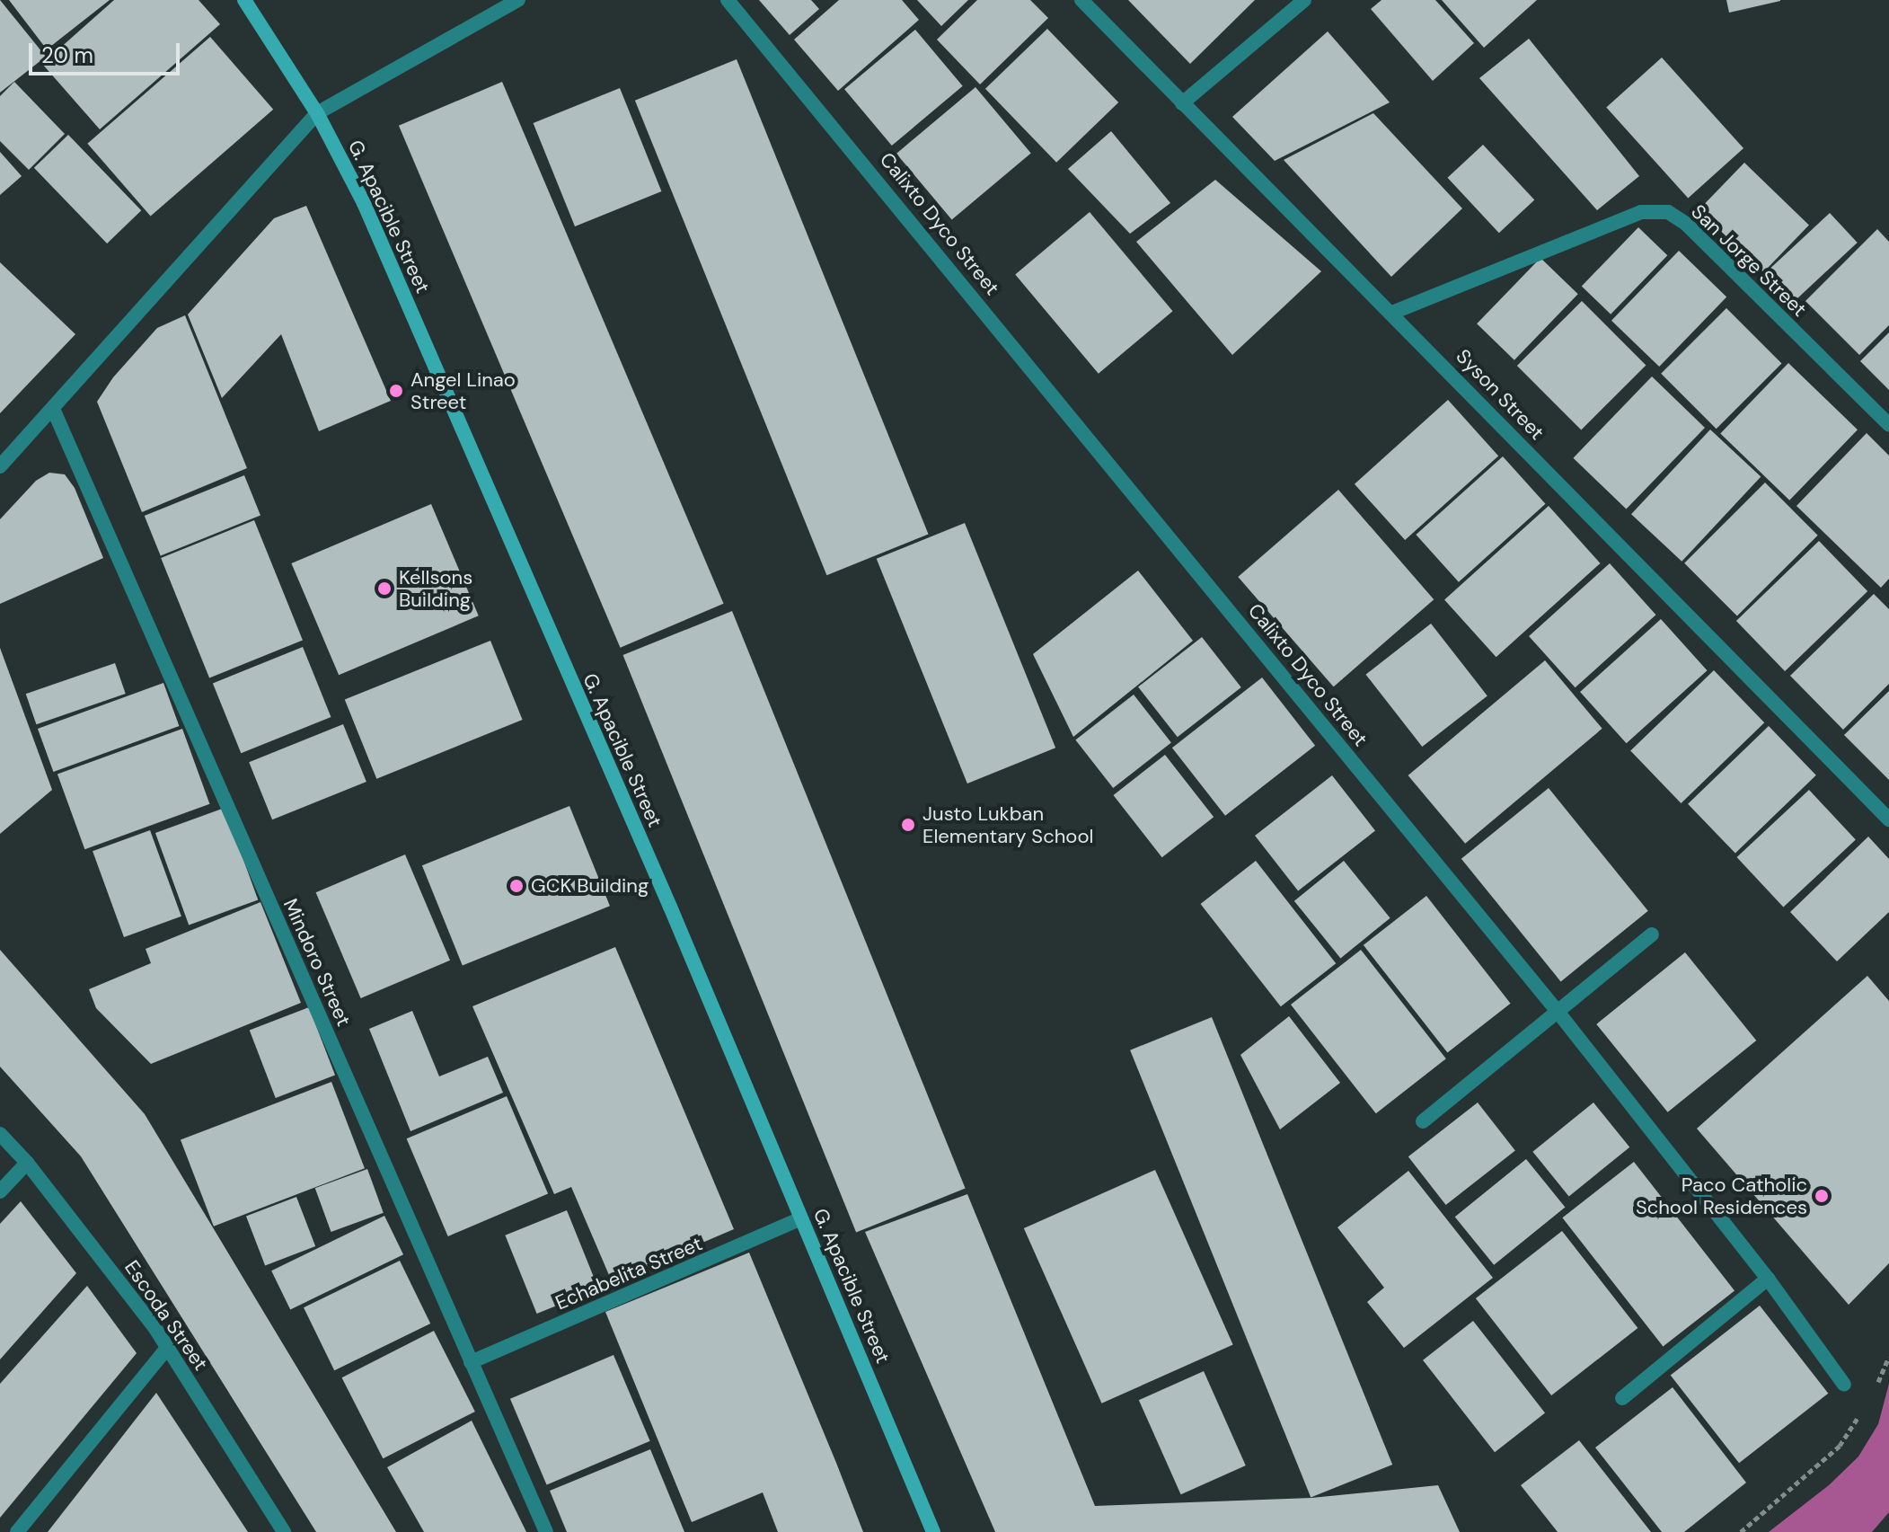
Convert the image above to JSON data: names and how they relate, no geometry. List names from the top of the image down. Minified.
{"streets":{"street":["G. Apacible Street","Calixto Dyco Street","San Jorge Street","Syson Street","Mindoro Street","Echabelita Street","Escoda Street"]},"crossings":[["G. Apacible Street","Echabelita Street"],["San Jorge Street","Syson Street"],["Mindoro Street","Echabelita Street"]],"places":["Angel Linao Street","Kellsons Building","Justo Lukban Elementary School","GCK Building","Paco Catholic School Residences"],"scale_bar":"20 m"}
